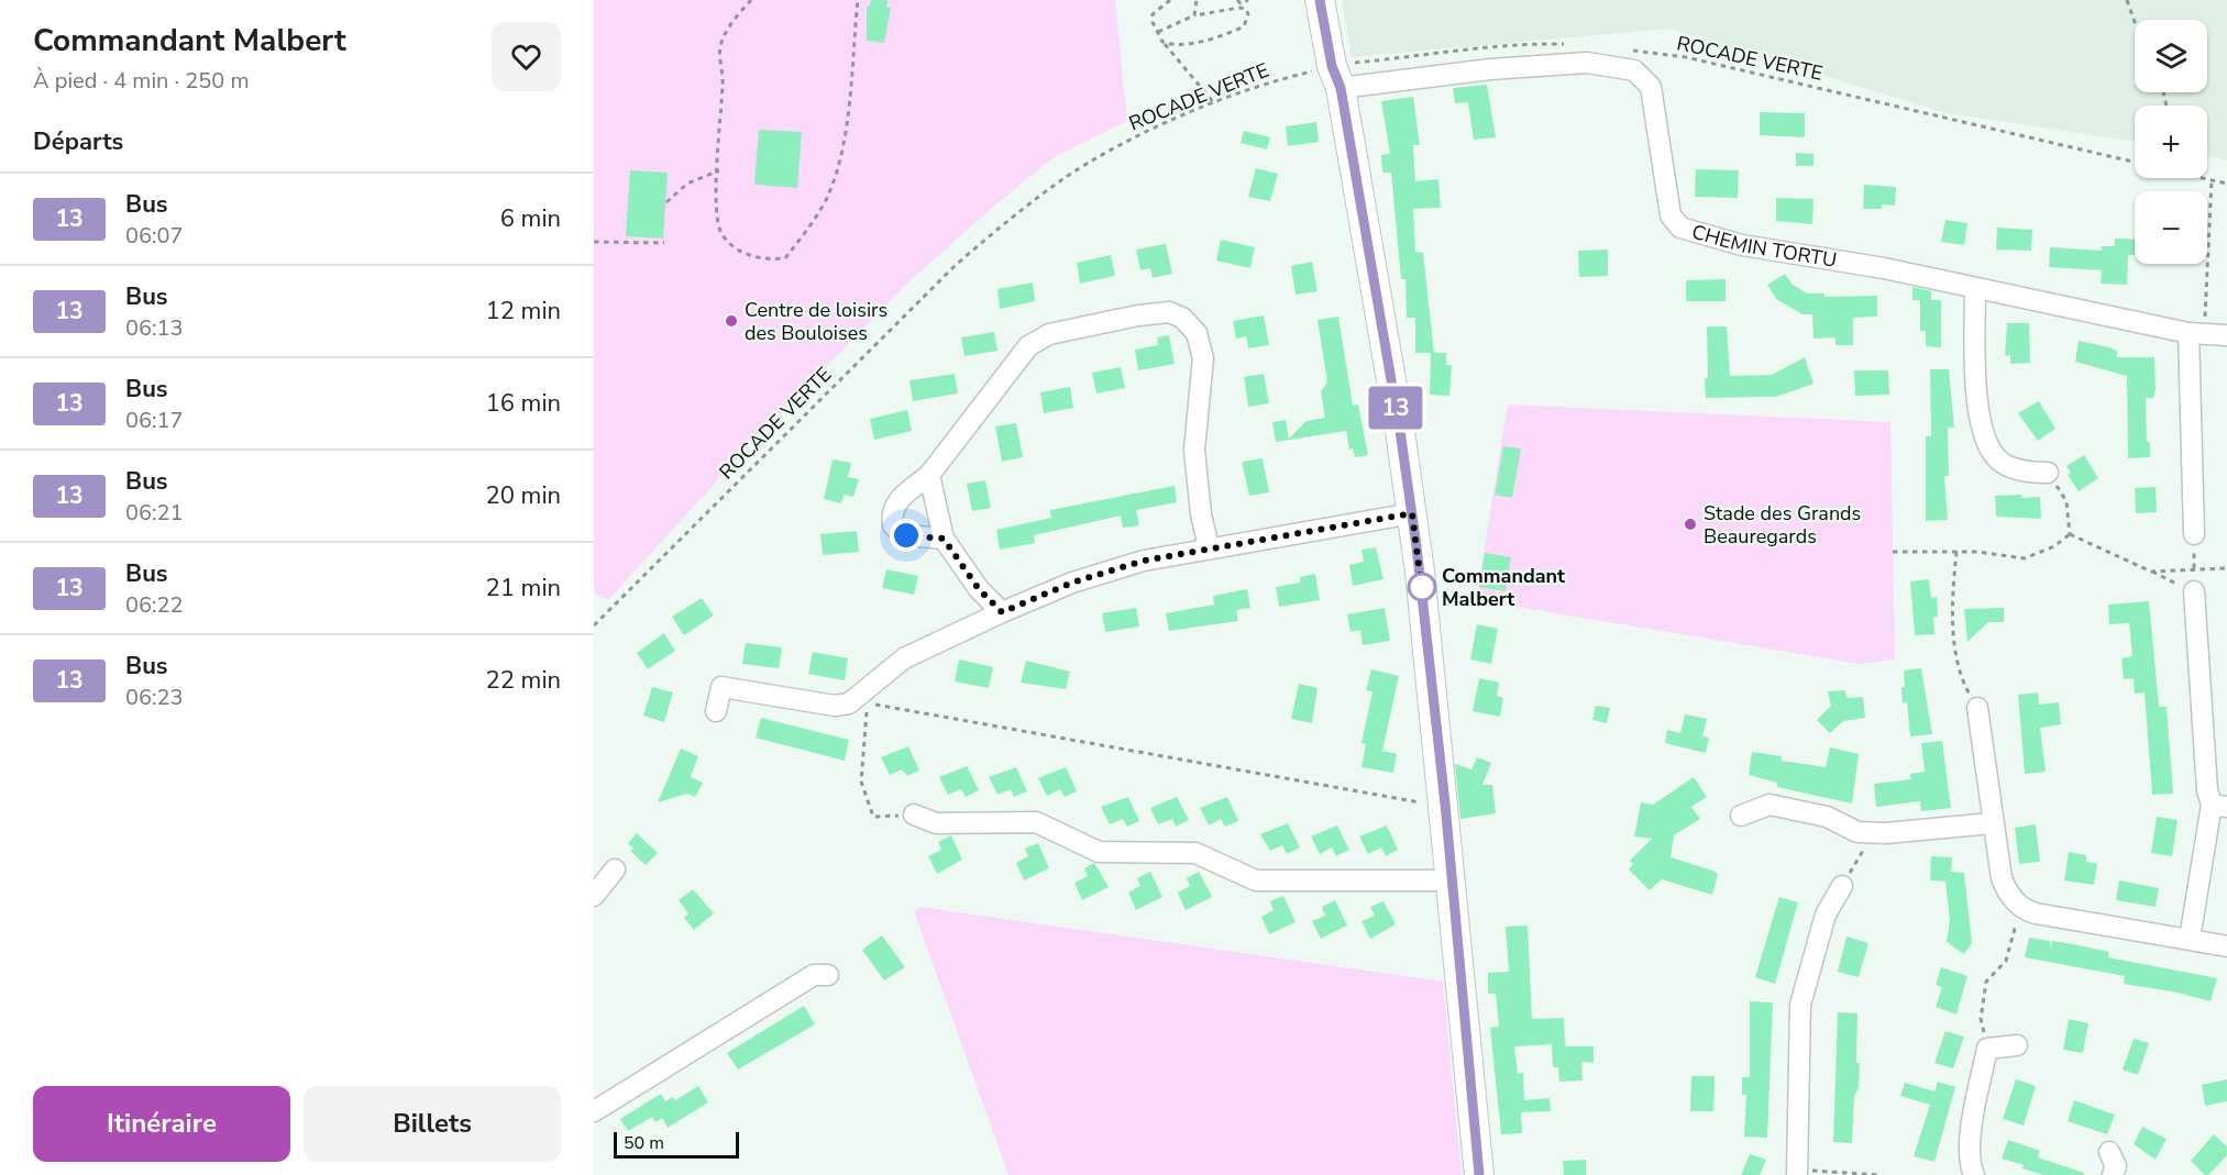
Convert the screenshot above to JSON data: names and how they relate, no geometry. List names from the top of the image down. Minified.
{"streets":{"street":["CHEMIN TORTU"],"path":["ROCADE VERTE"]},"crossings":[["ROCADE VERTE","CHEMIN TORTU"]],"places":["Centre de loisirs des Bouloises","Stade des Grands Beauregards","Commandant Malbert"],"lines":["bus line 13"],"scale_bar":"50 m","page":{"heading":[["Commandant Malbert","À pied · 4 min · 250 m"],"Départs"],"on_map":"13","map_buttons":["+","−"],"list":[{"mark":"13","name":"Bus","note":"06:07","value":"6 min"},{"mark":"13","name":"Bus","note":"06:13","value":"12 min"},{"mark":"13","name":"Bus","note":"06:17","value":"16 min"},{"mark":"13","name":"Bus","note":"06:21","value":"20 min"},{"mark":"13","name":"Bus","note":"06:22","value":"21 min"},{"mark":"13","name":"Bus","note":"06:23","value":"22 min"}],"buttons":["Itinéraire","Billets"],"scale":"50 m"}}
